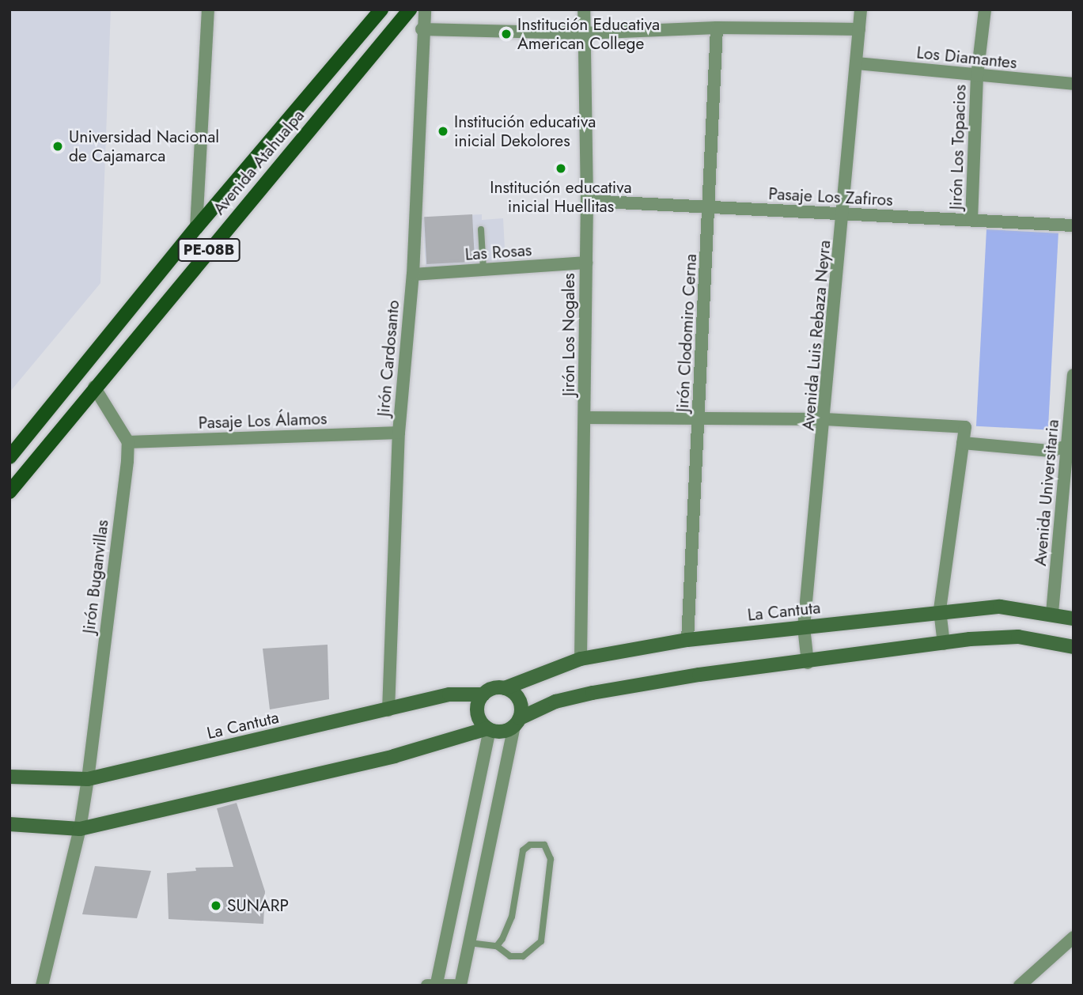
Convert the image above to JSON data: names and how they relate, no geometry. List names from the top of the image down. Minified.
{"streets":{"main road":["Avenida Atahualpa","PE-08B"],"street":["Los Diamantes","Jirón Los Topacios","Pasaje Los Zafiros","Las Rosas","Jirón Clodomiro Cerna","Jirón Los Nogales","Avenida Luis Rebaza Neyra","Jirón Cardosanto","Pasaje Los Álamos","Avenida Universitaria","Jirón Buganvillas","La Cantuta"]},"crossings":[["Los Diamantes","Jirón Los Topacios"],["Los Diamantes","Avenida Luis Rebaza Neyra"],["Jirón Los Topacios","Pasaje Los Zafiros"],["Pasaje Los Zafiros","Jirón Clodomiro Cerna"],["Pasaje Los Zafiros","Jirón Los Nogales"],["Pasaje Los Zafiros","Avenida Luis Rebaza Neyra"],["Las Rosas","Jirón Los Nogales"],["Las Rosas","Jirón Cardosanto"],["Jirón Clodomiro Cerna","La Cantuta"],["Jirón Los Nogales","La Cantuta"],["Avenida Luis Rebaza Neyra","La Cantuta"],["Jirón Cardosanto","Pasaje Los Álamos"],["Jirón Cardosanto","La Cantuta"],["Pasaje Los Álamos","Jirón Buganvillas"],["Avenida Universitaria","La Cantuta"],["Jirón Buganvillas","La Cantuta"]],"places":["Institución Educativa American College","Institución educativa inicial Dekolores","Universidad Nacional de Cajamarca","Institución educativa inicial Huellitas","SUNARP"]}
